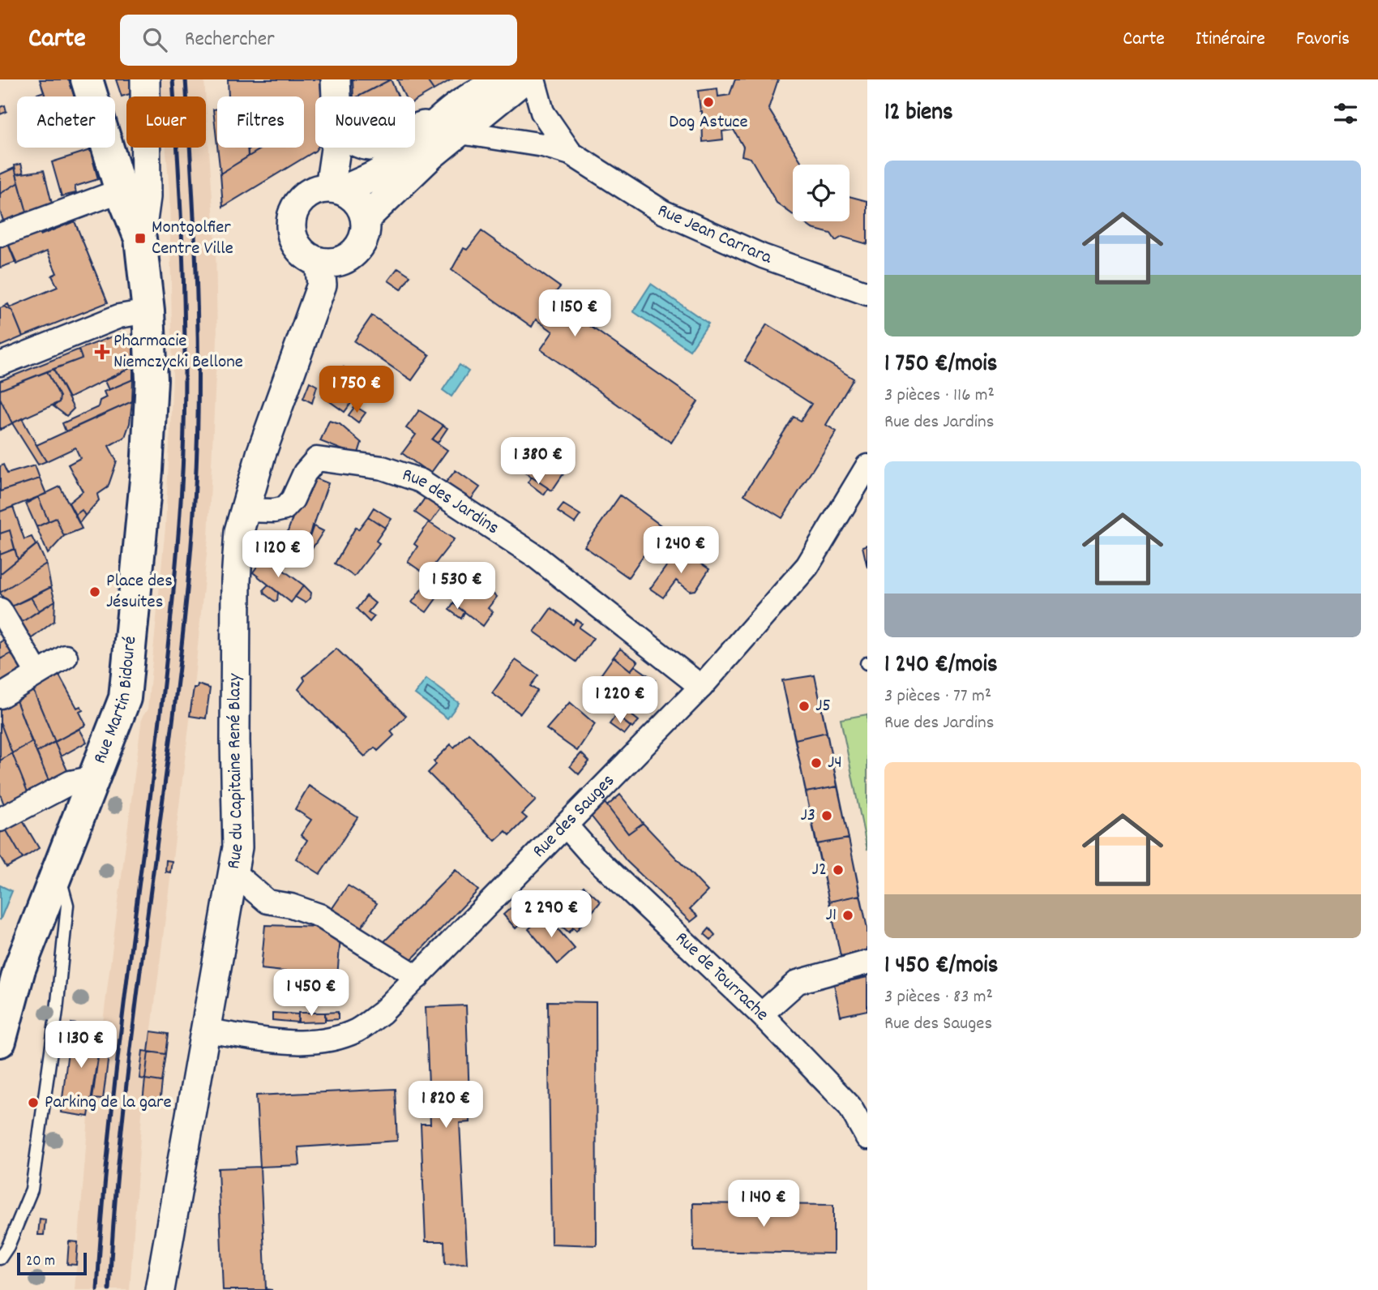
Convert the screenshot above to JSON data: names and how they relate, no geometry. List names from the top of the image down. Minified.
{"streets":{"main road":["Rue Martin Bidouré"],"street":["Rue Jean Carrara","Rue des Jardins","Rue du Capitaine René Blazy","Rue des Sauges","Rue de Tourrache"]},"crossings":[["Rue des Jardins","Rue du Capitaine René Blazy"],["Rue des Jardins","Rue des Sauges"],["Rue du Capitaine René Blazy","Rue des Sauges"],["Rue des Sauges","Rue de Tourrache"]],"places":{"other":["Dog Astuce","Place des Jésuites","J5","J4","J3","J2","J1","Parking de la gare"],"transit":["Montgolfier Centre Ville"],"health":["Pharmacie Niemczycki Bellone"]},"scale_bar":"20 m","page":{"header":"Carte","search":"Rechercher","nav":["Carte","Itinéraire","Favoris"],"heading":"12 biens","chip":["Acheter","Louer","Filtres","Nouveau"],"list":[{"name":"1 750 €/mois","note":"3 pièces · 116 m² · Rue des Jardins"},{"name":"1 240 €/mois","note":"3 pièces · 77 m² · Rue des Jardins"},{"name":"1 450 €/mois","note":"3 pièces · 83 m² · Rue des Sauges"}],"price":["1 150 €","1 750 €","1 380 €","1 240 €","1 120 €","1 530 €","1 220 €","2 290 €","1 450 €","1 130 €","1 820 €","1 140 €"],"scale":"20 m"}}
